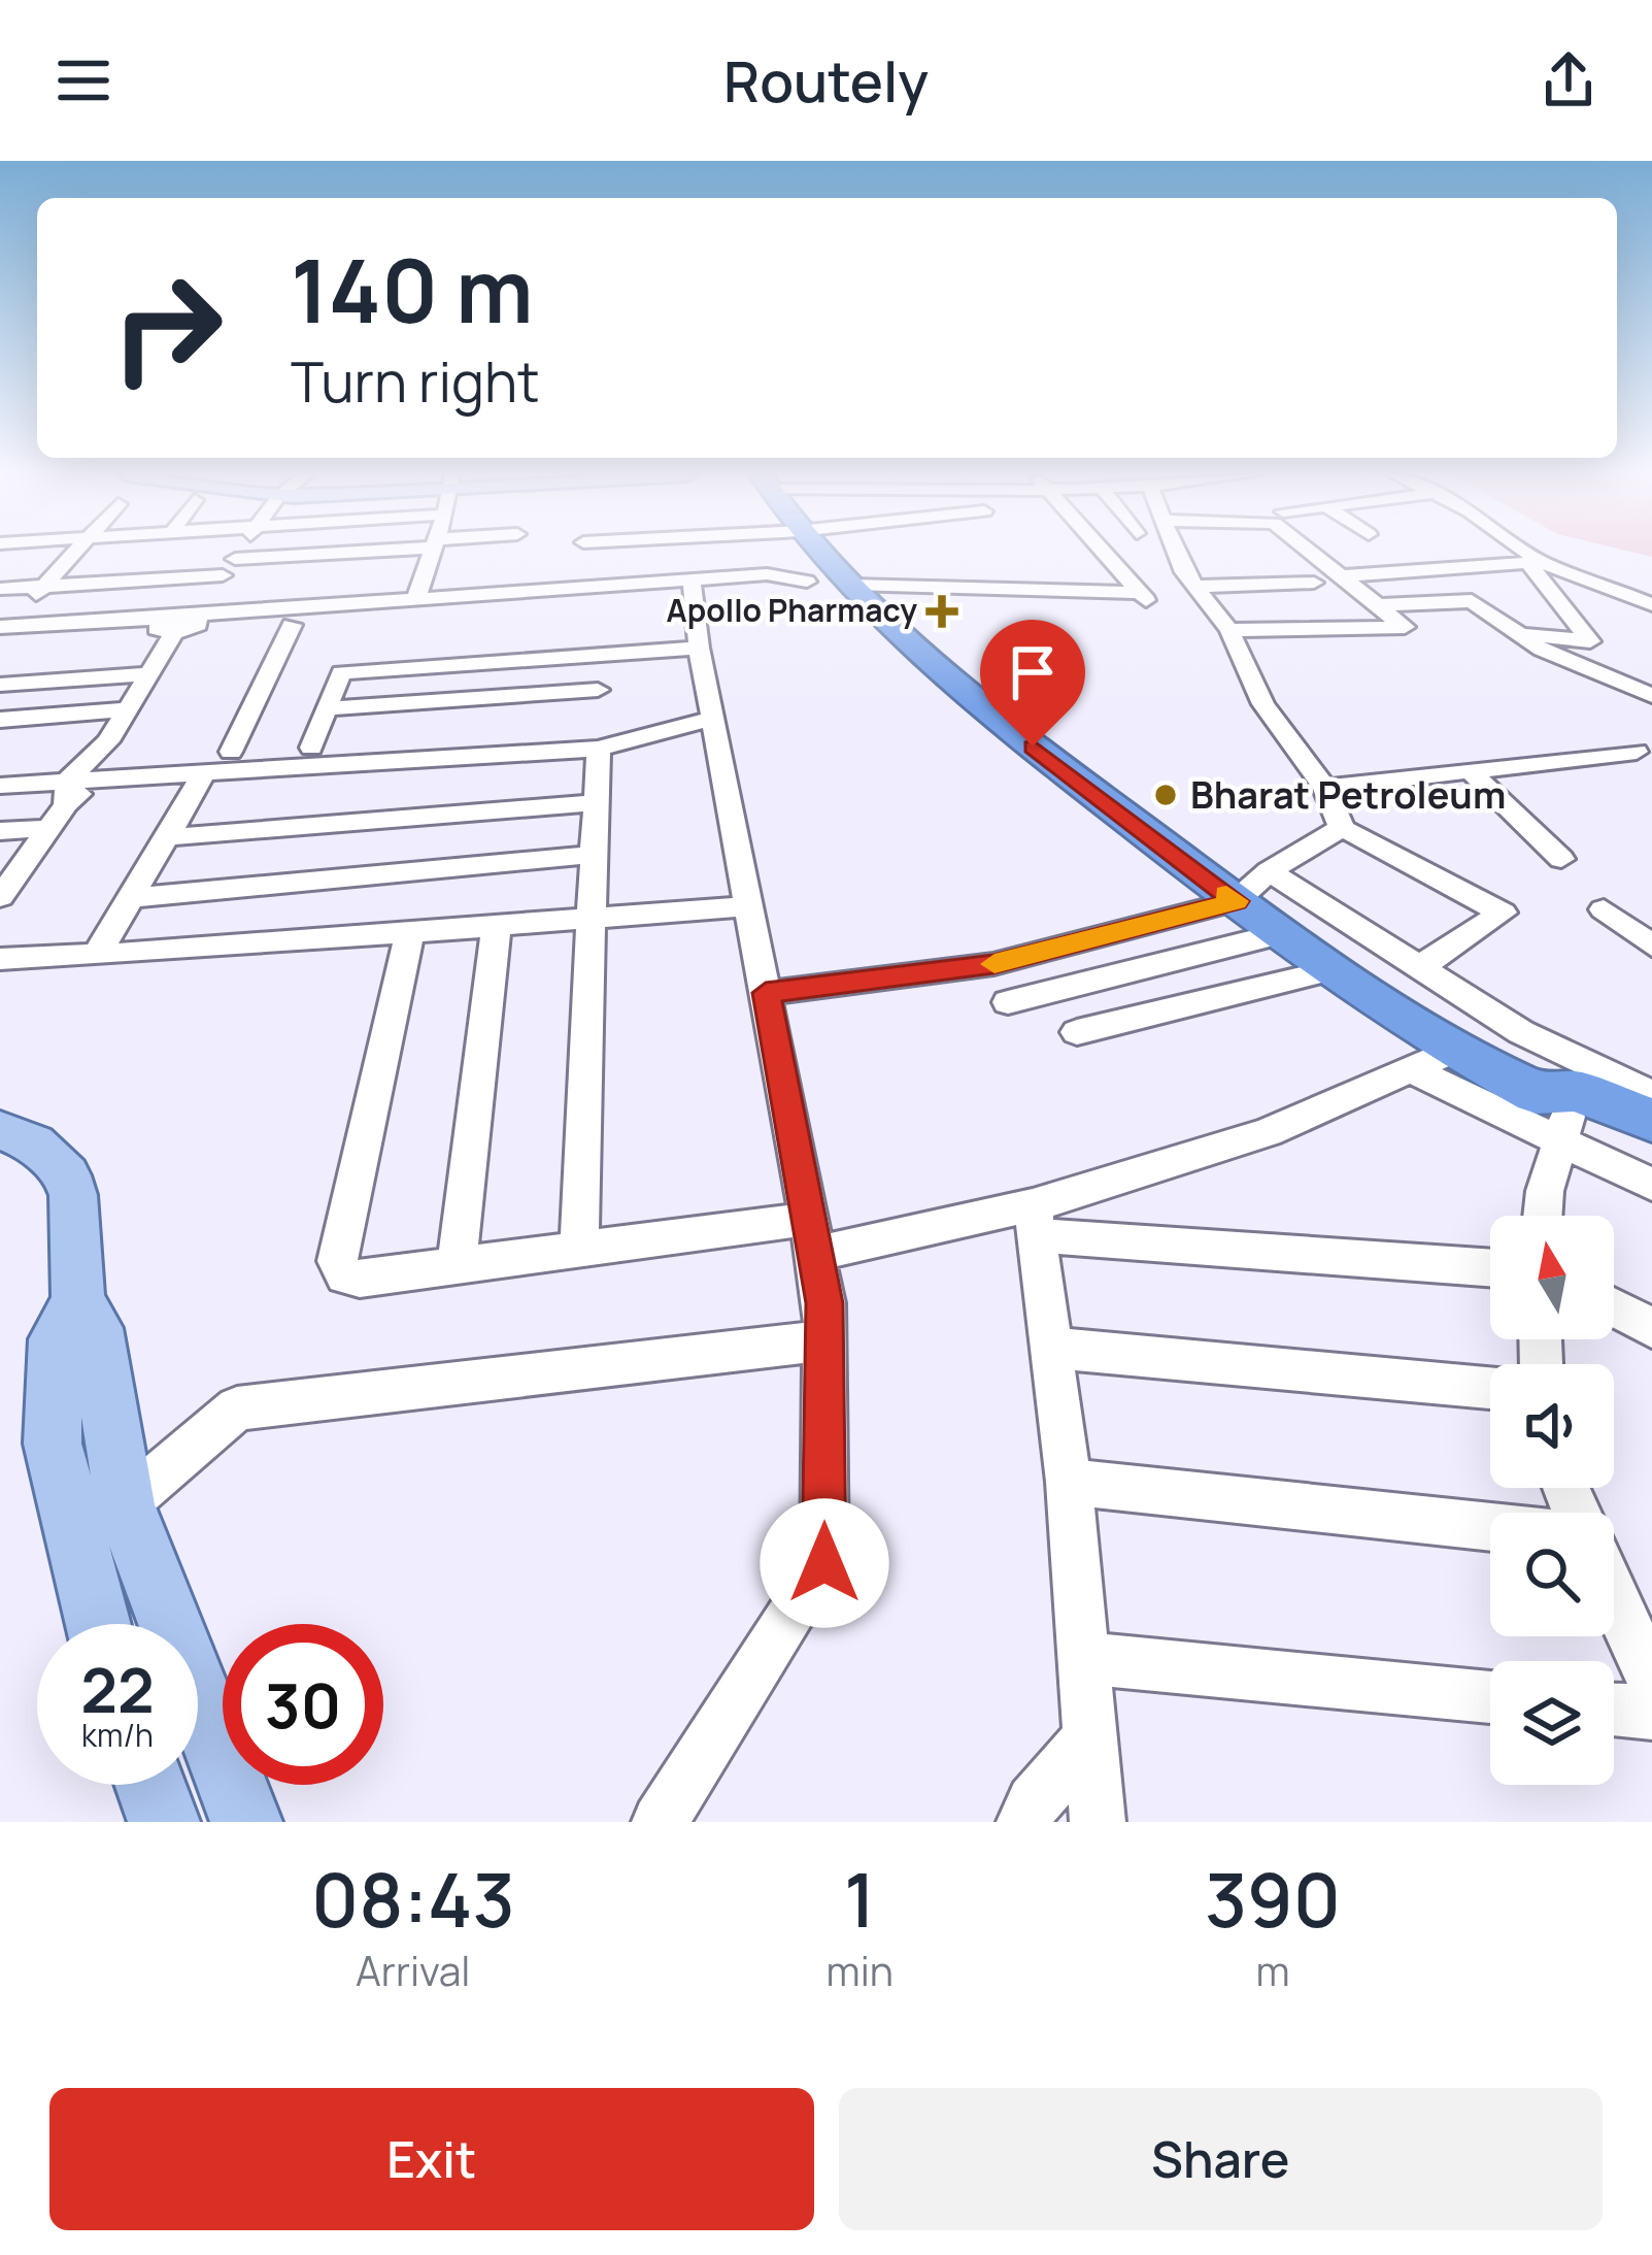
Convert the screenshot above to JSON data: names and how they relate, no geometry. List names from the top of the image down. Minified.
{"places":{"health":["Apollo Pharmacy"],"other":["Bharat Petroleum"]},"north":"top","page":{"header":"Routely","turn":["140 m","Turn right"],"speed":"22 km/h","limit":"30","eta":["08:43","Arrival","1","min","390","m"],"buttons":["Exit","Share"]}}
